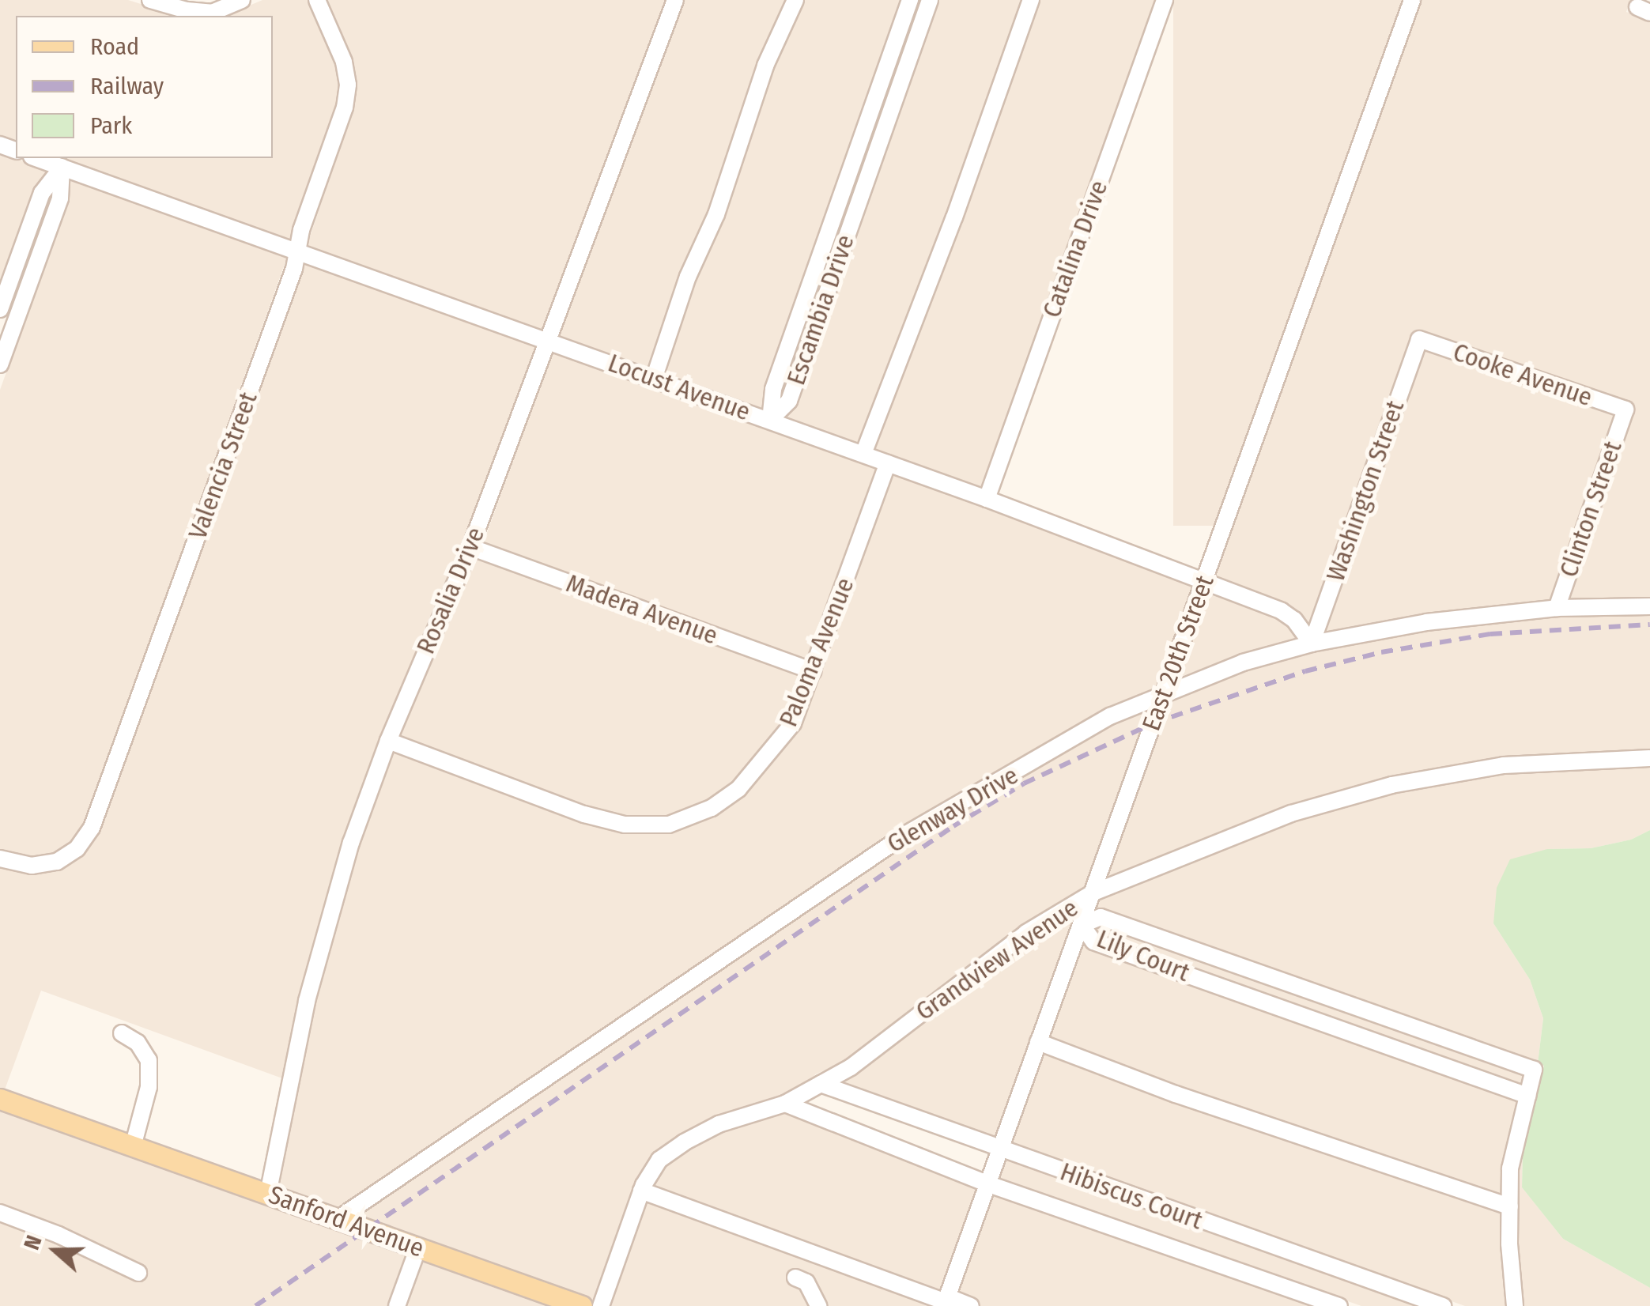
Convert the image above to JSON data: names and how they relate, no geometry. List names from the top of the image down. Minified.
{"streets":{"main road":["Sanford Avenue"],"street":["Catalina Drive","Escambia Drive","Cooke Avenue","Locust Avenue","Valencia Street","Washington Street","Clinton Street","Rosalia Drive","Madera Avenue","Paloma Avenue","East 20th Street","Glenway Drive","Lily Court","Grandview Avenue","Hibiscus Court"]},"crossings":[["Catalina Drive","Locust Avenue"],["Escambia Drive","Locust Avenue"],["Cooke Avenue","Washington Street"],["Cooke Avenue","Clinton Street"],["Locust Avenue","Valencia Street"],["Locust Avenue","Washington Street"],["Locust Avenue","Rosalia Drive"],["Locust Avenue","Paloma Avenue"],["Locust Avenue","East 20th Street"],["Locust Avenue","Glenway Drive"],["Washington Street","Glenway Drive"],["Clinton Street","Glenway Drive"],["Rosalia Drive","Madera Avenue"],["Rosalia Drive","Paloma Avenue"],["Rosalia Drive","Sanford Avenue"],["Madera Avenue","Paloma Avenue"],["East 20th Street","Glenway Drive"],["East 20th Street","Lily Court"],["East 20th Street","Grandview Avenue"],["East 20th Street","Hibiscus Court"],["Glenway Drive","Sanford Avenue"],["Grandview Avenue","Hibiscus Court"]],"legend":["Road","Railway","Park"],"north":"left"}
